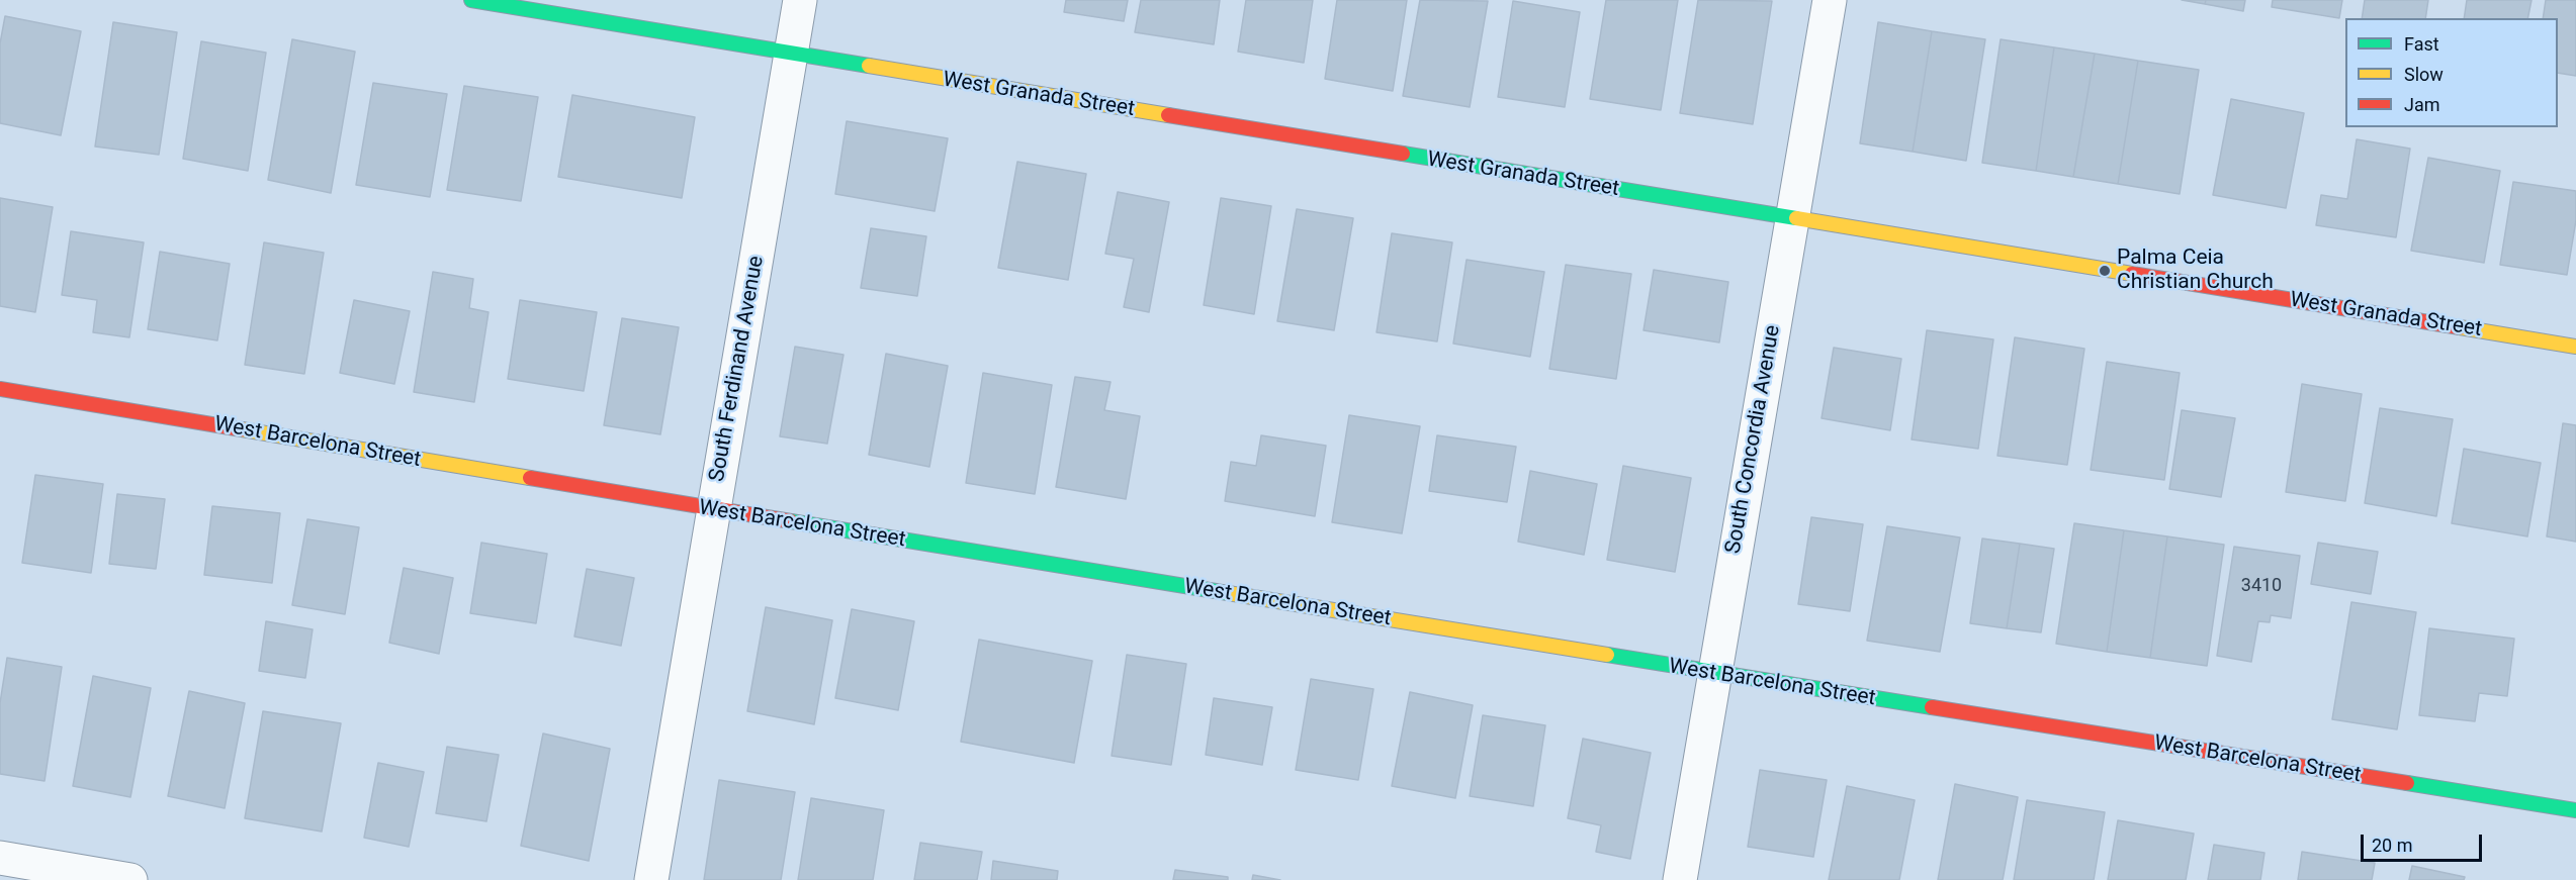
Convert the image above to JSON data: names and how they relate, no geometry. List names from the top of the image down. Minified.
{"streets":{"street":["West Granada Street","South Ferdinand Avenue","South Concordia Avenue","West Barcelona Street"]},"crossings":[["West Granada Street","South Ferdinand Avenue"],["West Granada Street","South Concordia Avenue"],["South Ferdinand Avenue","West Barcelona Street"],["South Concordia Avenue","West Barcelona Street"]],"places":["Palma Ceia Christian Church"],"house_numbers":["3410"],"legend":["Fast","Slow","Jam"],"scale_bar":"20 m"}
